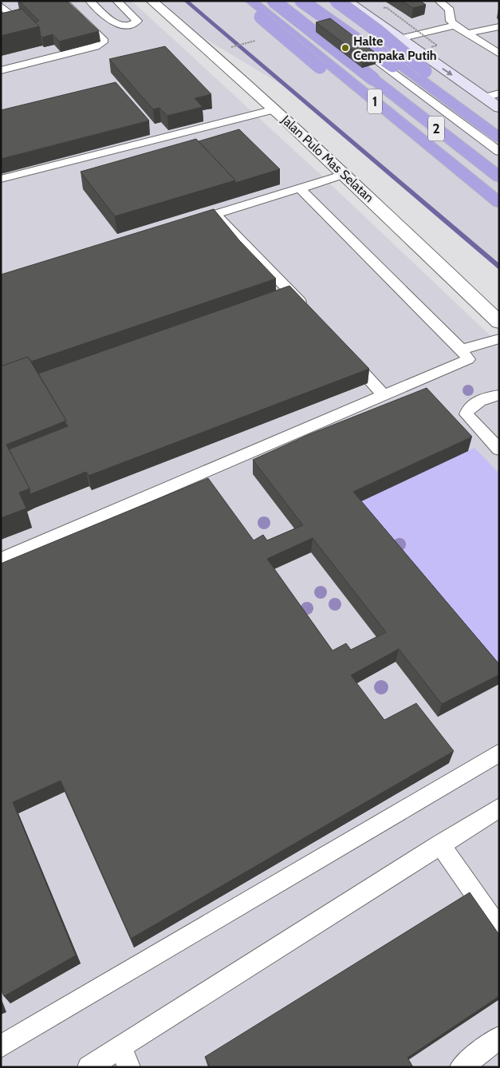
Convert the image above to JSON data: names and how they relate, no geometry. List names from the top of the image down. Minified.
{"streets":{"highway":["1","2"],"street":["Jalan Pulo Mas Selatan"]},"places":["Halte Cempaka Putih"]}
